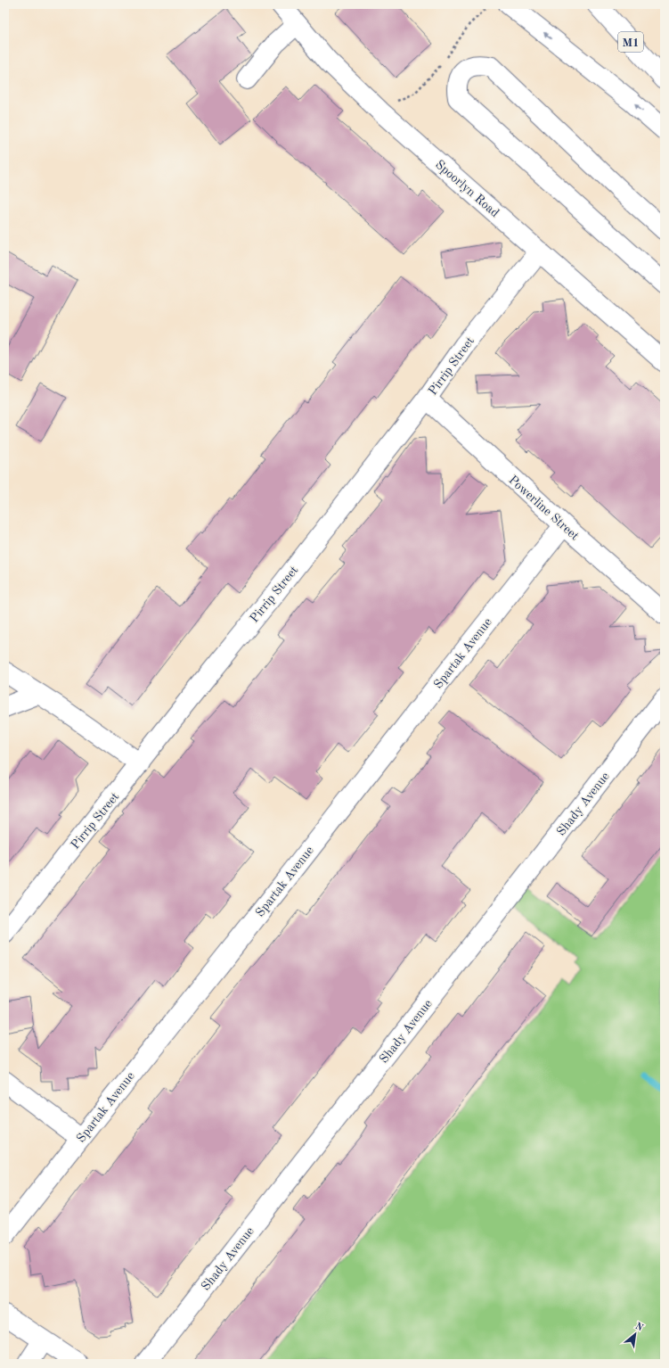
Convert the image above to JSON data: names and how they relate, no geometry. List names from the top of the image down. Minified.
{"streets":{"main road":["M1","Spoorlyn Road","Pirrip Street","Powerline Street","Spartak Avenue","Shady Avenue"]},"crossings":[["Spoorlyn Road","Pirrip Street"],["Pirrip Street","Powerline Street"],["Powerline Street","Spartak Avenue"]],"north":"top right"}
